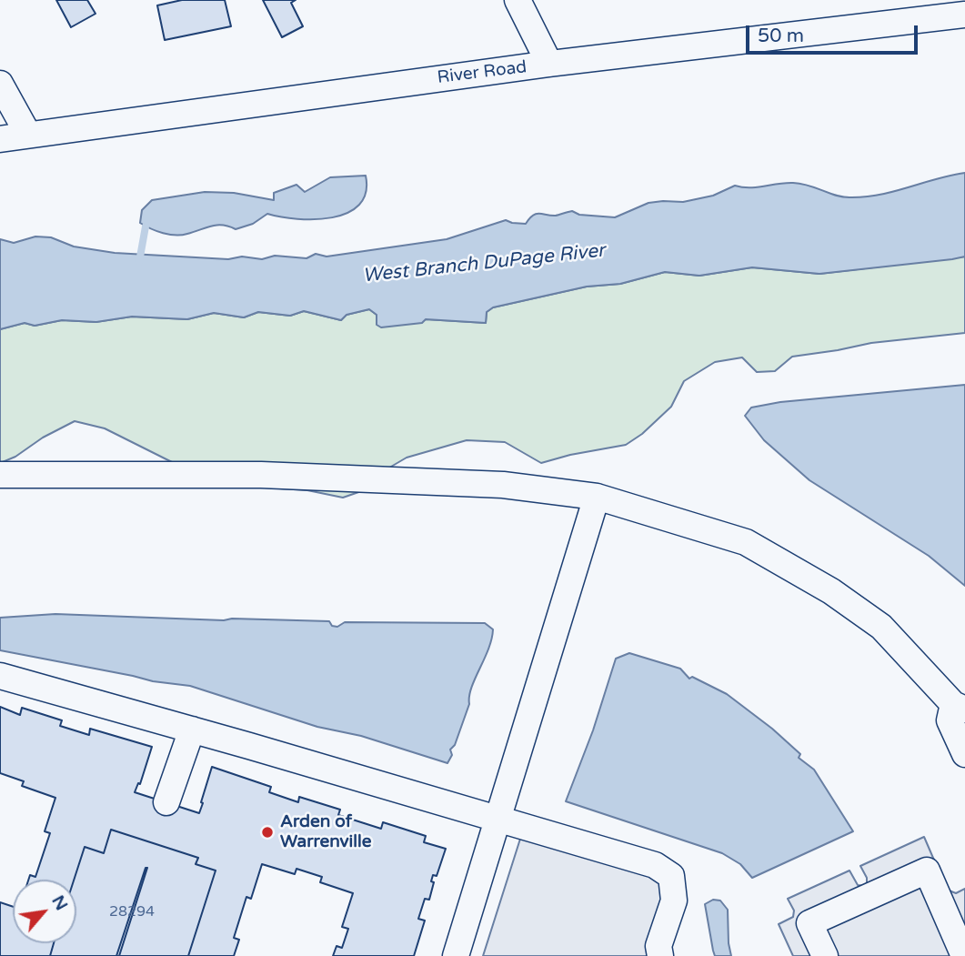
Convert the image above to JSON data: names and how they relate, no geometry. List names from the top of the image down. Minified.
{"streets":{"street":["River Road"]},"water":["West Branch DuPage River"],"places":["Arden of Warrenville"],"house_numbers":["28294"],"scale_bar":"50 m","north":"top right"}
